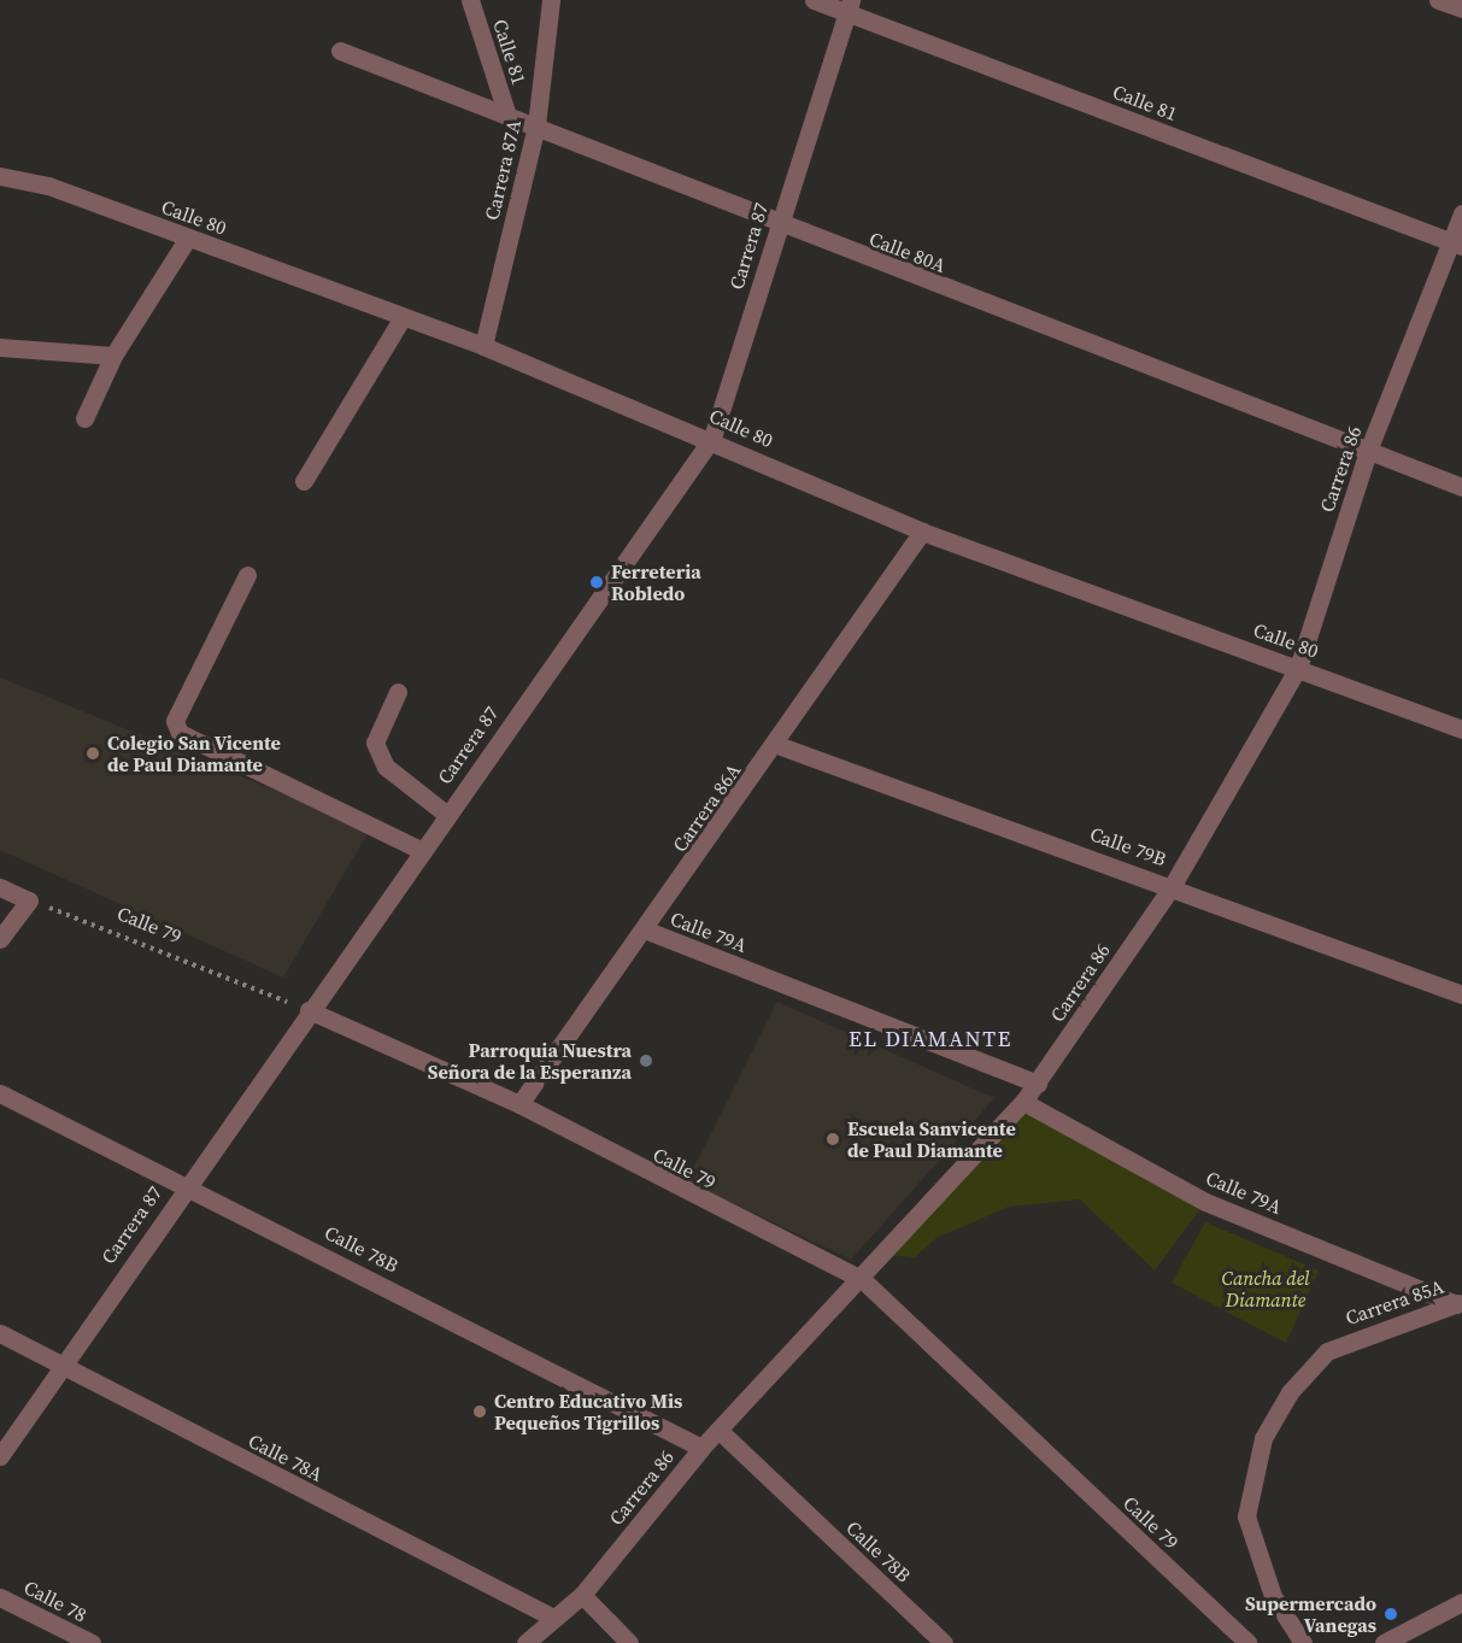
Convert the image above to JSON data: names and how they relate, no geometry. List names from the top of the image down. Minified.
{"streets":{"street":["Calle 81","Carrera 87A","Calle 80","Carrera 87","Calle 80A","Carrera 86","Carrera 86A","Calle 79B","Calle 79","Calle 79A","Calle 78B","Carrera 85A","Calle 78A","Calle 78"]},"crossings":[["Calle 81","Carrera 87"],["Calle 81","Calle 80A"],["Calle 81","Carrera 86"],["Carrera 87A","Calle 80"],["Carrera 87A","Calle 80A"],["Calle 80","Carrera 87"],["Calle 80","Carrera 86"],["Calle 80","Carrera 86A"],["Carrera 87","Calle 80A"],["Carrera 87","Calle 79"],["Carrera 87","Calle 78B"],["Carrera 87","Calle 78A"],["Calle 80A","Carrera 86"],["Carrera 86","Calle 79B"],["Carrera 86","Calle 79"],["Carrera 86","Calle 79A"],["Carrera 86","Calle 78B"],["Carrera 86","Calle 78A"],["Carrera 86A","Calle 79B"],["Carrera 86A","Calle 79"],["Carrera 86A","Calle 79A"],["Calle 79A","Carrera 85A"]],"districts":["EL DIAMANTE"],"parks":["Cancha del Diamante"],"places":["Ferreteria Robledo","Colegio San Vicente de Paul Diamante","Parroquia Nuestra Señora de la Esperanza","Escuela Sanvicente de Paul Diamante","Centro Educativo Mis Pequeños Tigrillos","Supermercado Vanegas"]}
